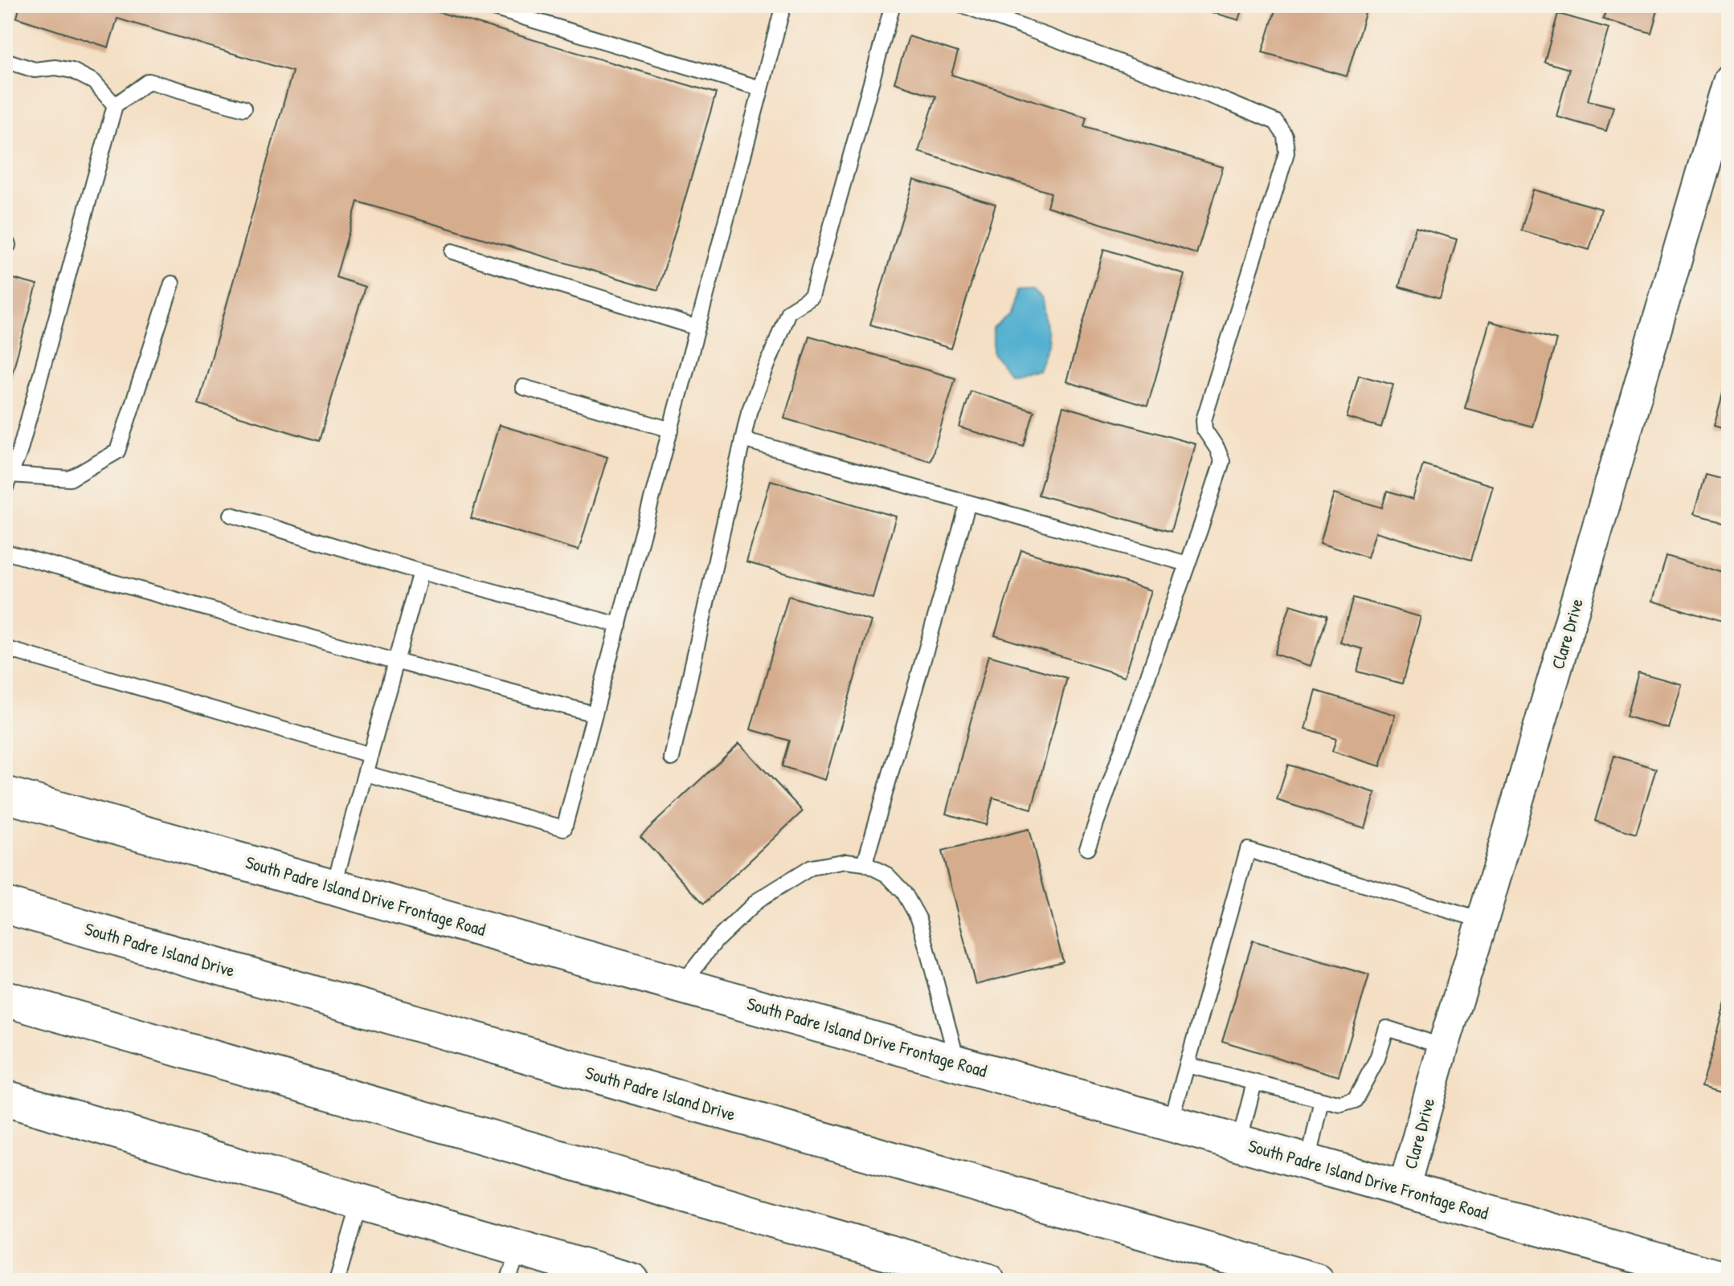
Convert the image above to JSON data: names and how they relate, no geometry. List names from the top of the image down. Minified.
{"streets":{"main road":["South Padre Island Drive Frontage Road","South Padre Island Drive"],"street":["Clare Drive"]},"crossings":[["Clare Drive","South Padre Island Drive Frontage Road"]]}
